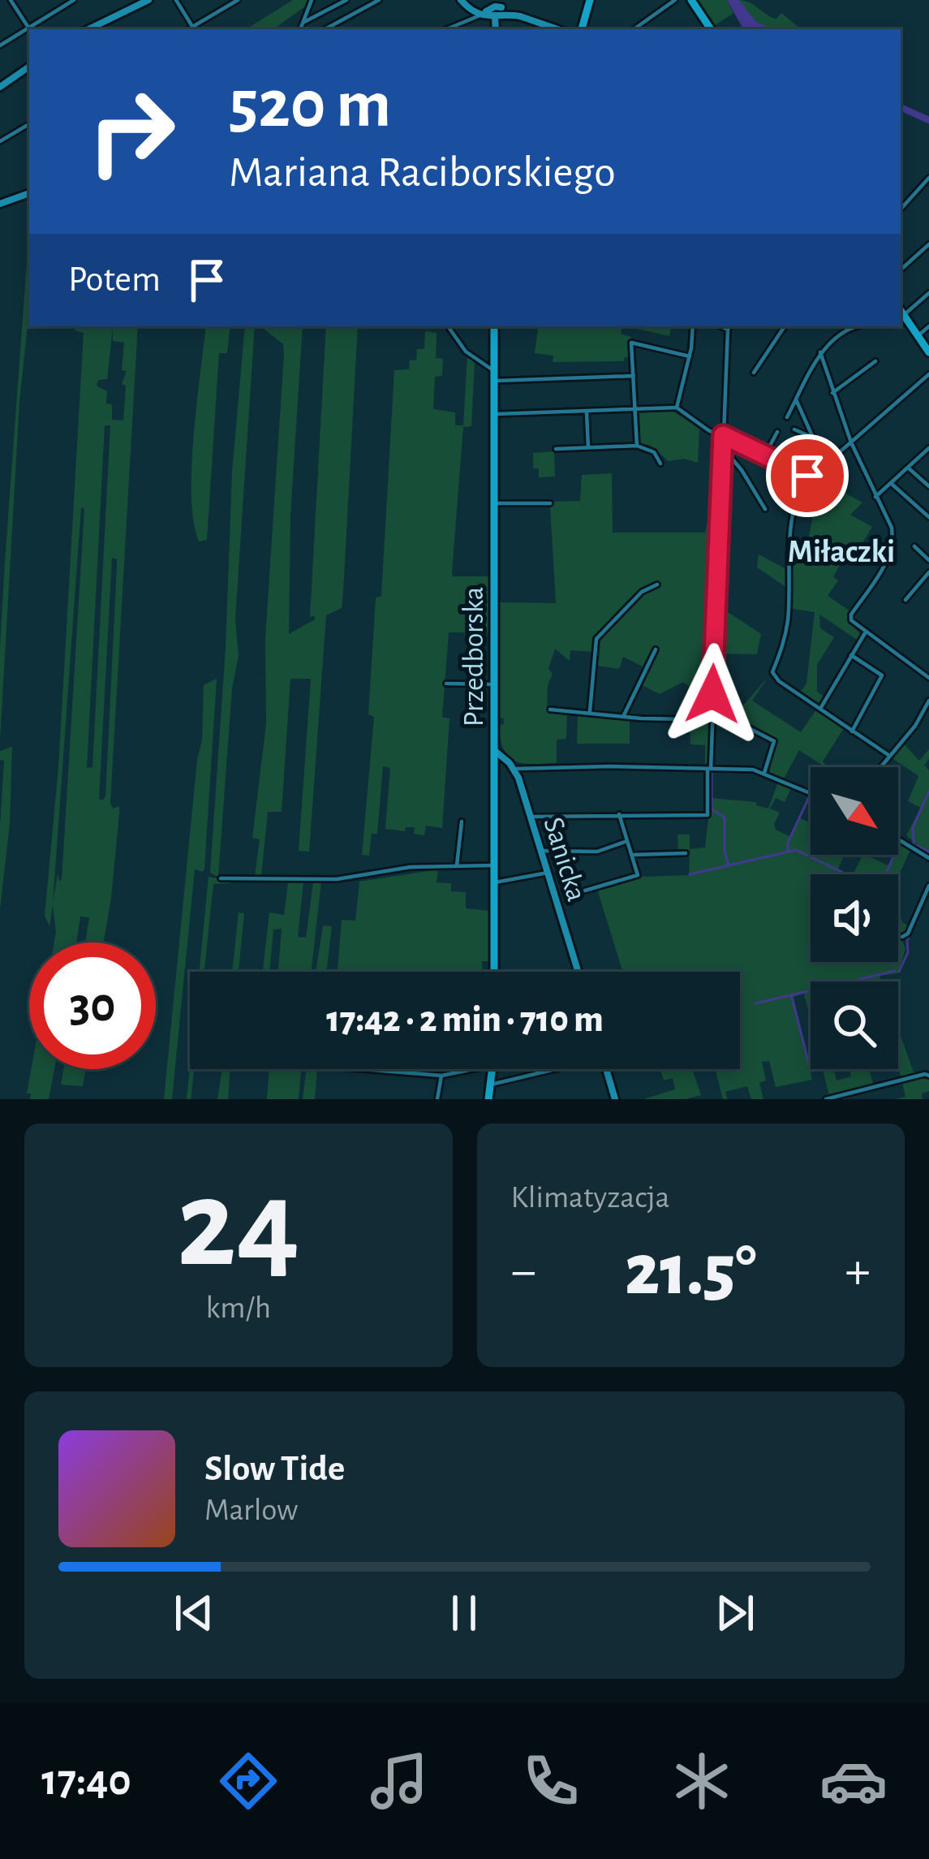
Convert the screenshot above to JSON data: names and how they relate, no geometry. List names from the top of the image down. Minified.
{"streets":{"main road":["Przedborska"],"street":["Sanicka"]},"crossings":[["Przedborska","Sanicka"]],"districts":["Miłaczki"],"north":"bottom right","page":{"turn":["520 m","Mariana Raciborskiego"],"then":"Potem","limit":"30","trip":"17:42 · 2 min · 710 m","tile":[["24","km/h"],"Klimatyzacja"],"heat":["−","21.5°","+"],"song":["Slow Tide","Marlow"],"tabs":"17:40"}}
